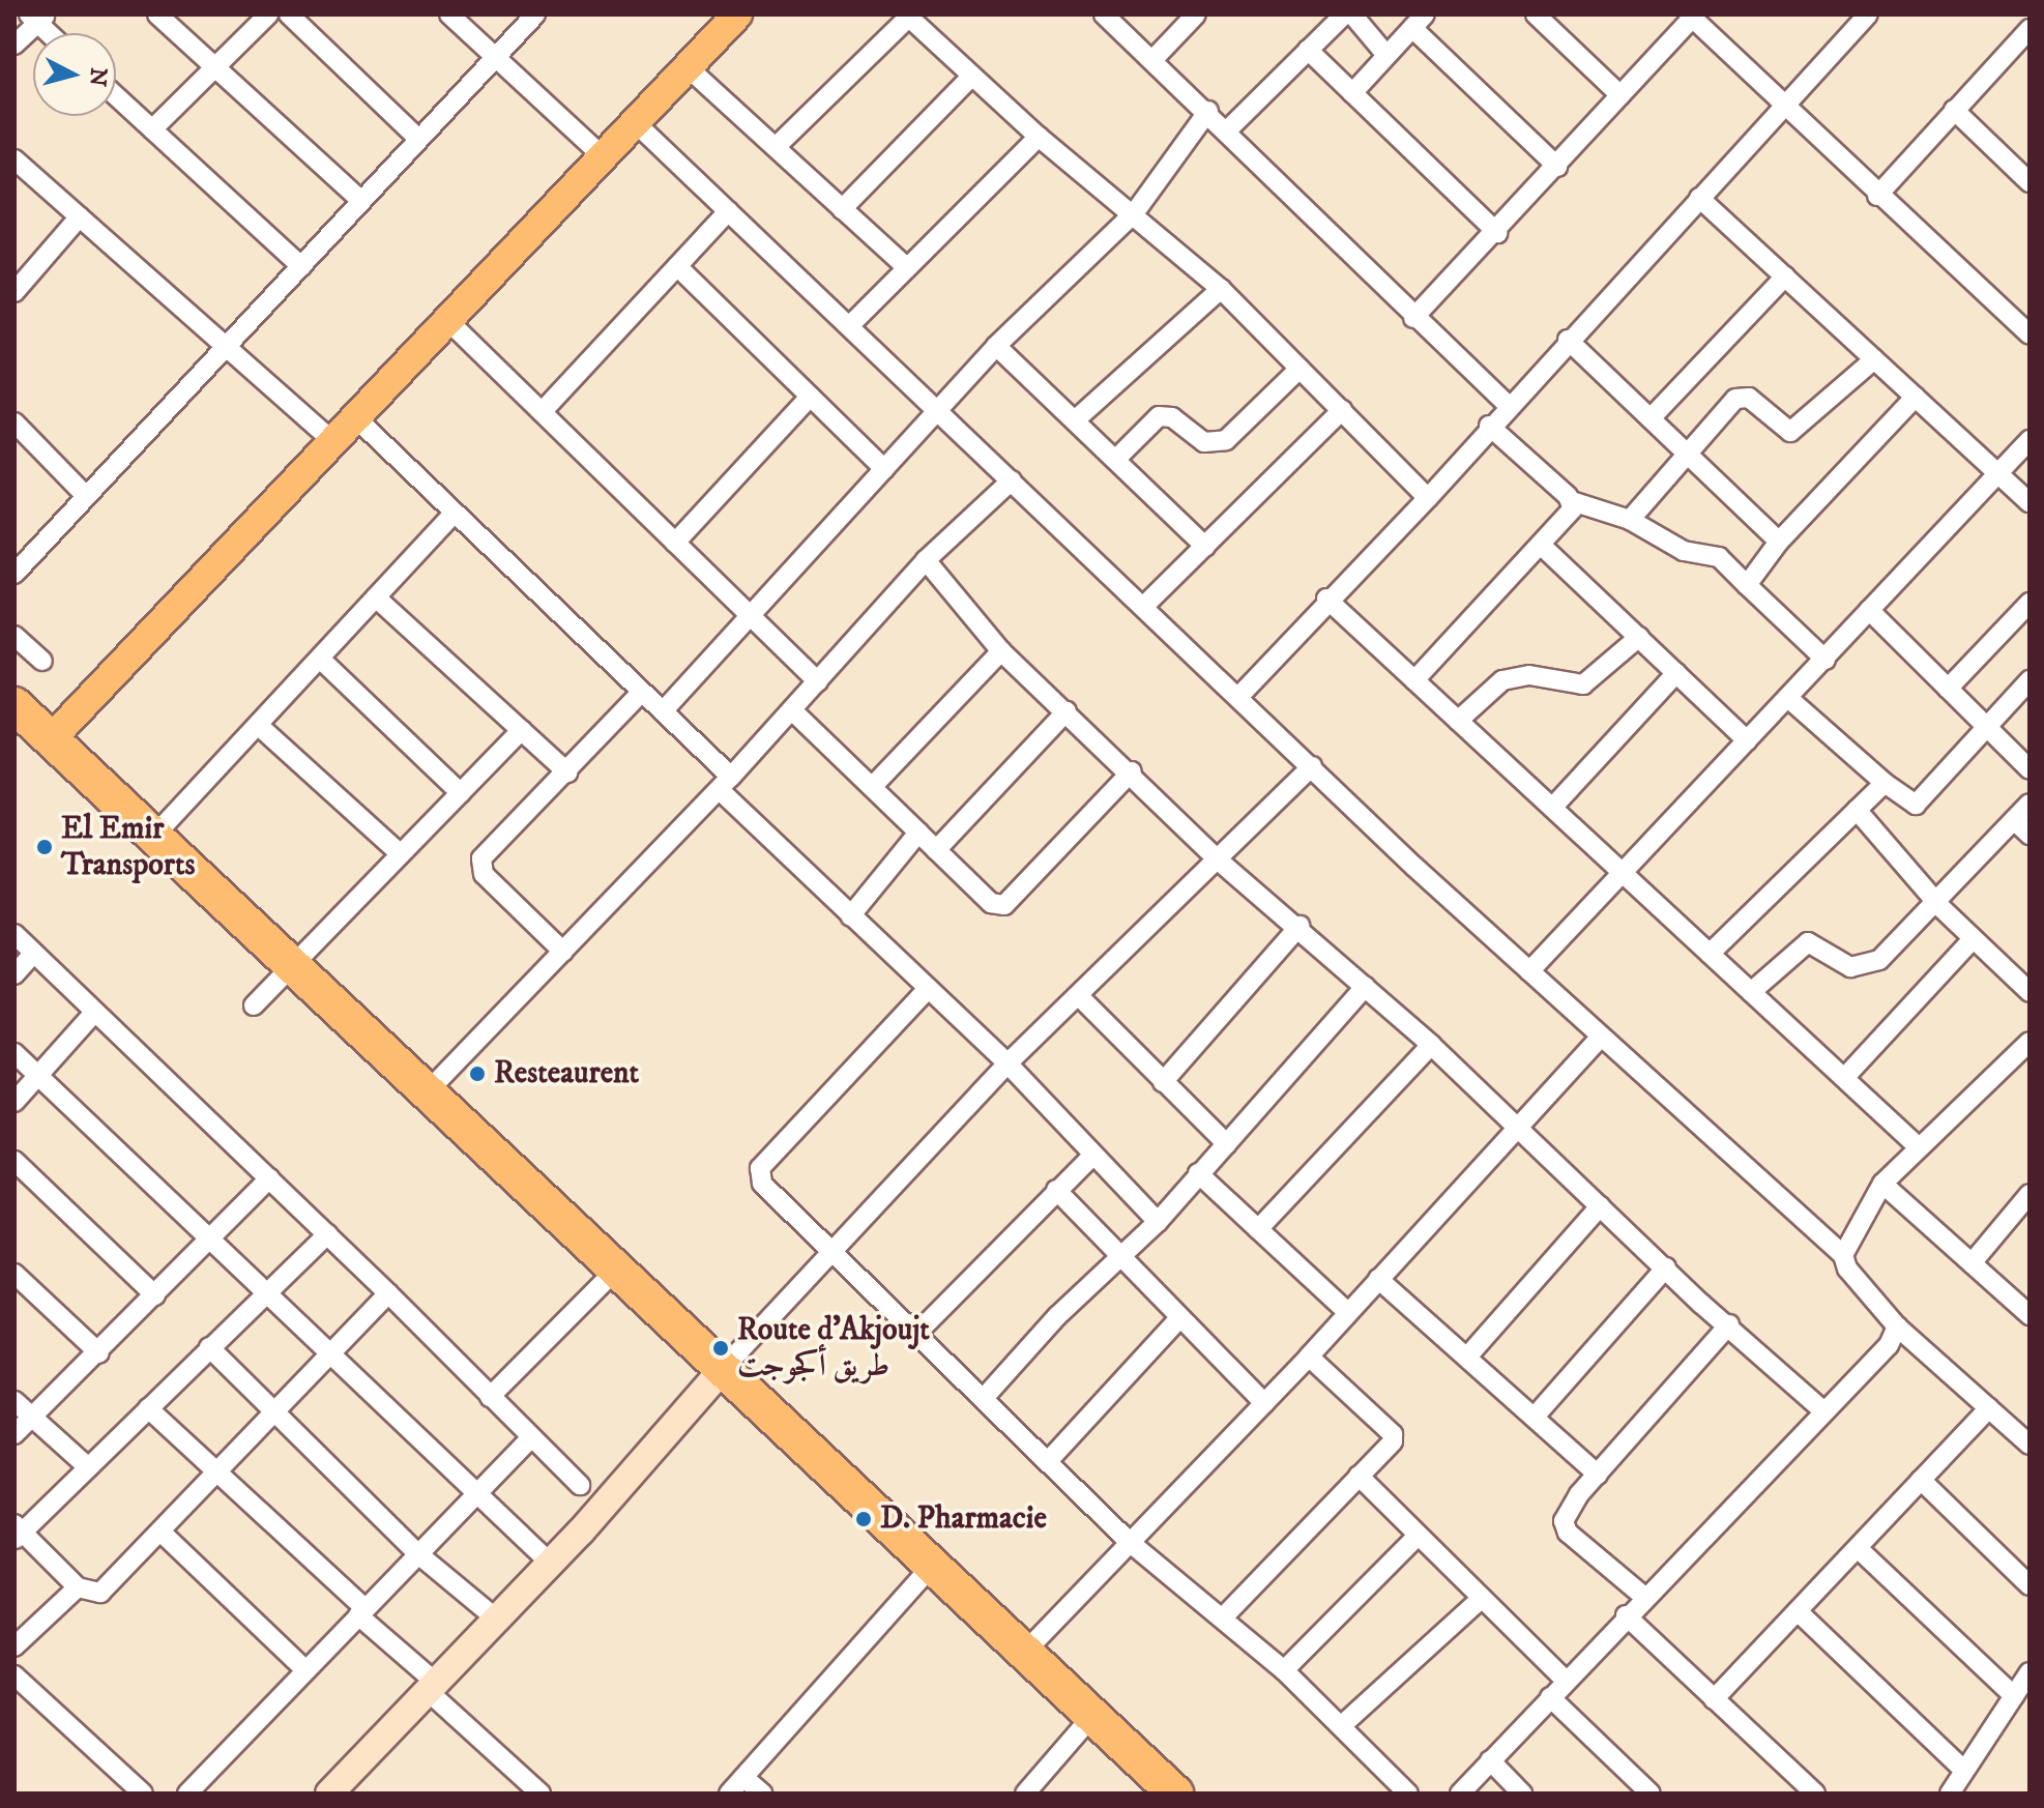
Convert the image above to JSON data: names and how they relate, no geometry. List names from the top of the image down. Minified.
{"places":["El Emir Transports","Resteaurent","Route d'Akjoujt طريق أكجوجت","D. Pharmacie"],"north":"right"}
